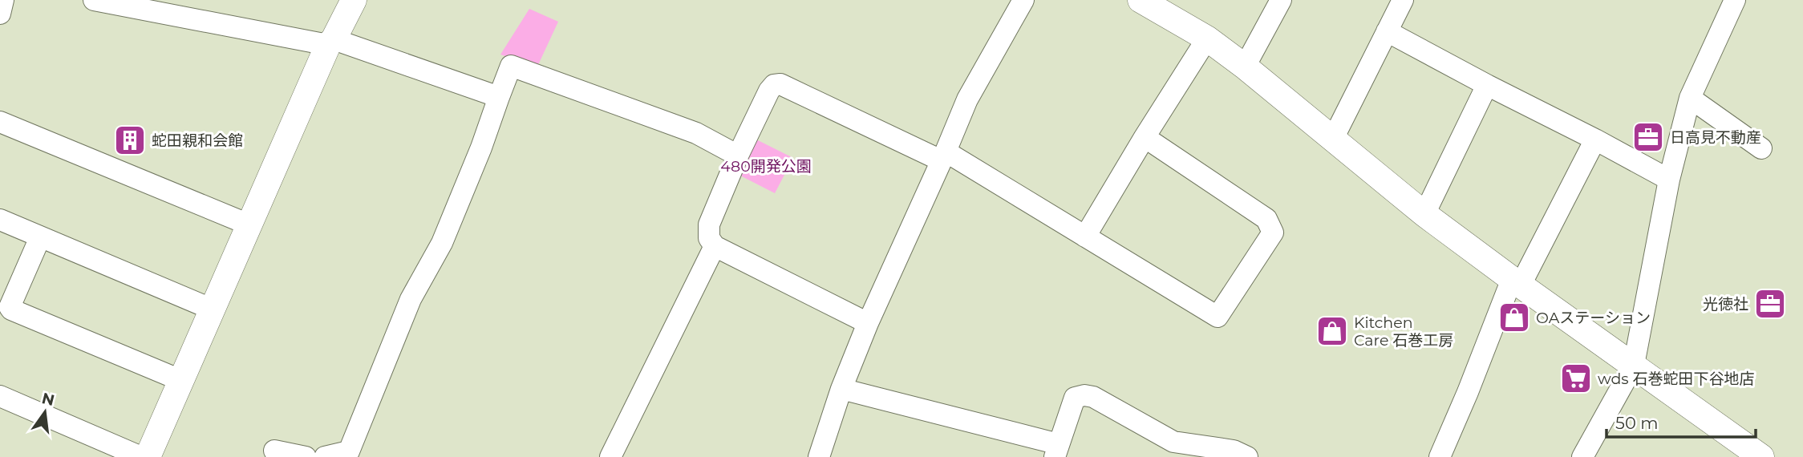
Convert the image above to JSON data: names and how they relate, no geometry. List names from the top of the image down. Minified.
{"parks":["480開発公園"],"places":{"office":["日高見不動産","光徳社"],"building":["蛇田親和会館"],"shop":["OAステーション","Kitchen Care 石巻工房"],"supermarket":["wds 石巻蛇田下谷地店"]},"scale_bar":"50 m","north":"top"}
